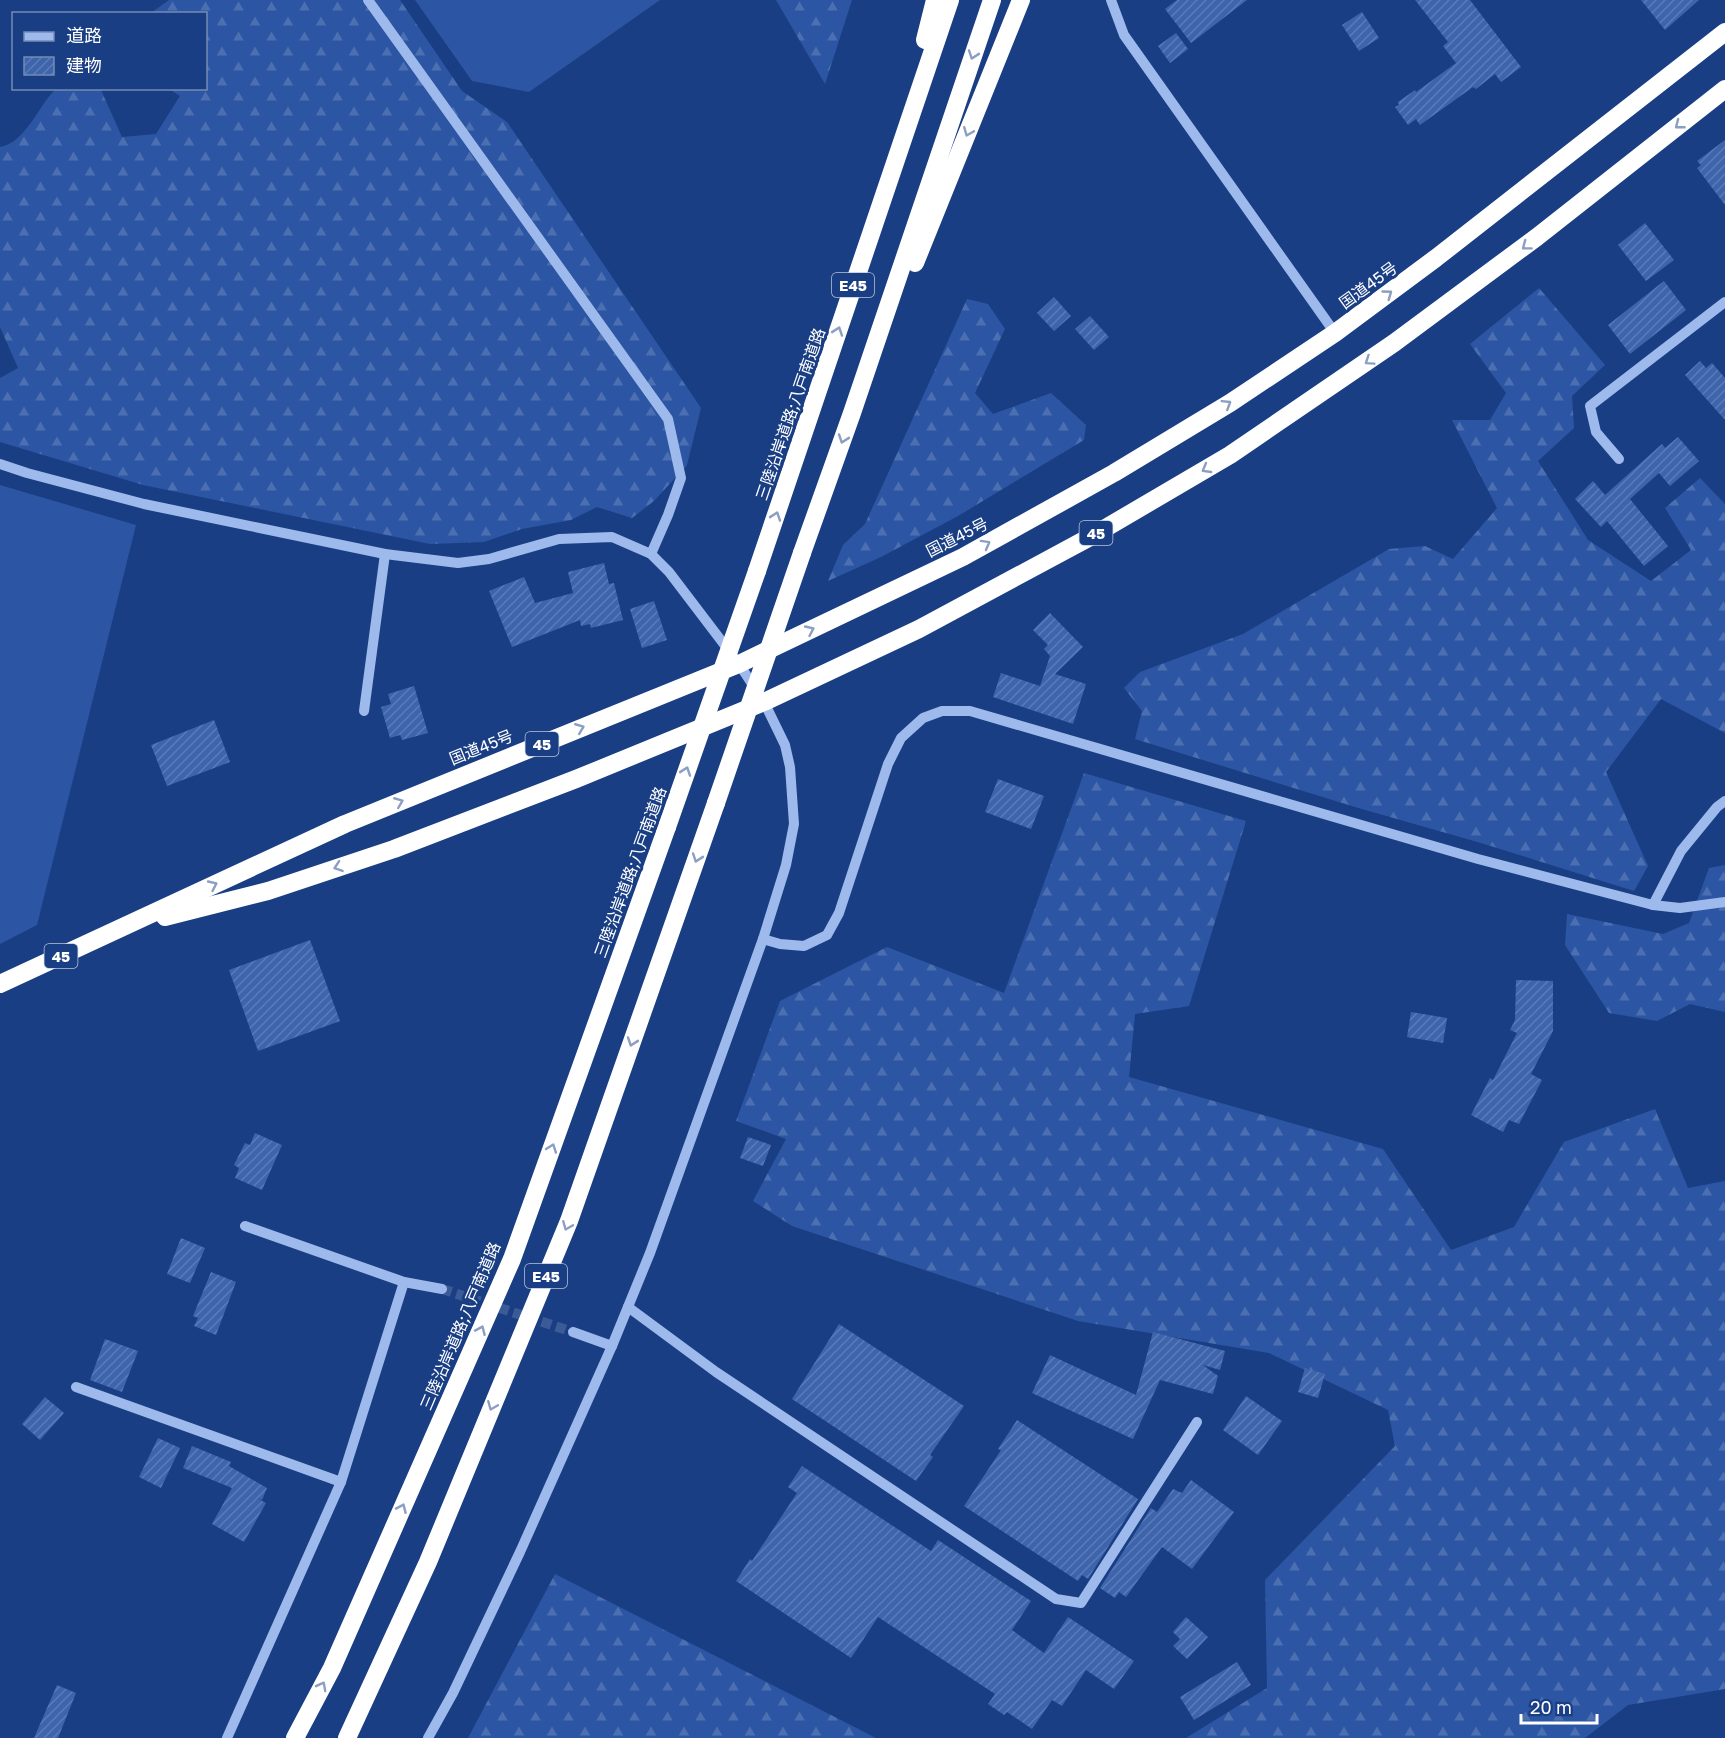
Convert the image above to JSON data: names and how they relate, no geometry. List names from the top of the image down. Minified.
{"streets":{"highway":["E45","国道45号","三陸沿岸道路;八戸南道路","45"]},"legend":["道路","建物"],"scale_bar":"20 m"}
